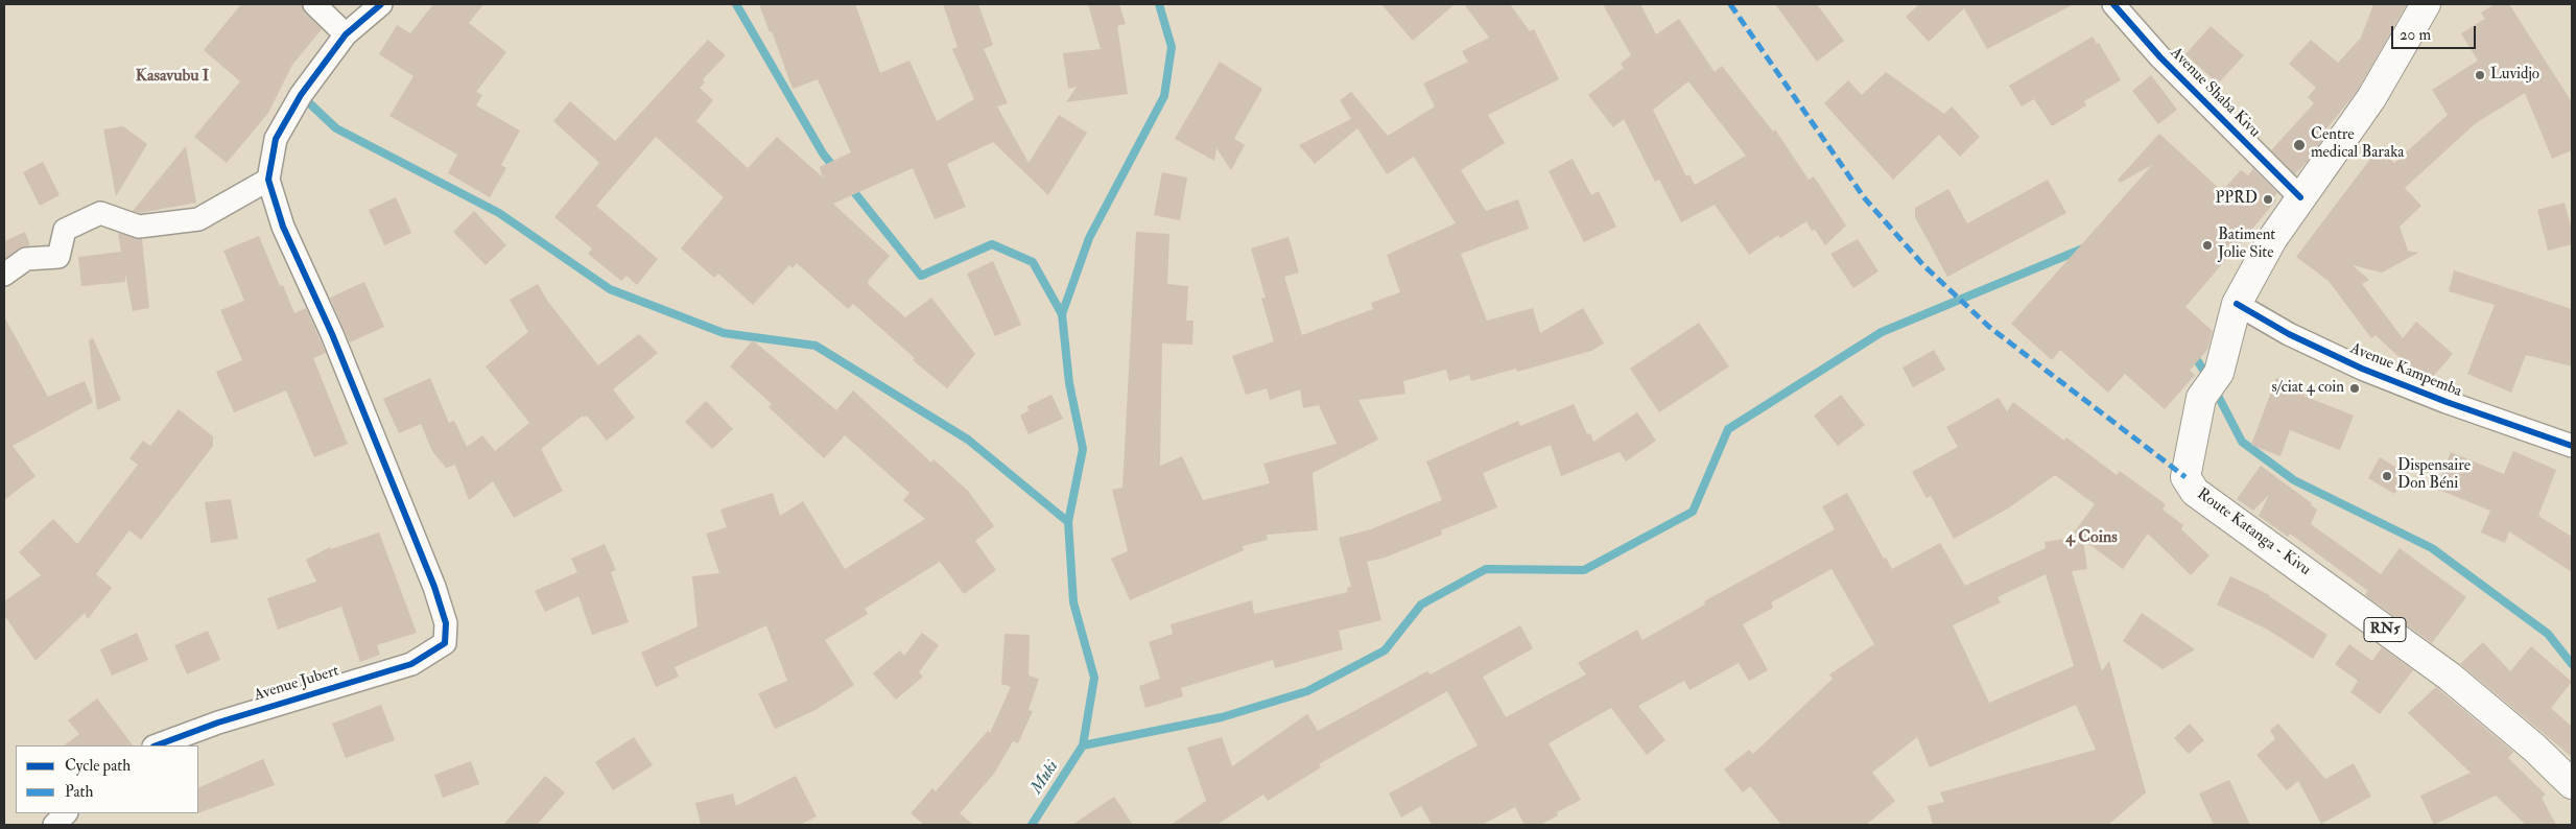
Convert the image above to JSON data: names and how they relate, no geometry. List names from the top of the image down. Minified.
{"streets":{"highway":["Route Katanga - Kivu","RN5"],"street":["Avenue Shaba Kivu","Avenue Kampemba","Avenue Jubert"]},"crossings":[["Avenue Shaba Kivu","Route Katanga - Kivu"],["Avenue Kampemba","Route Katanga - Kivu"]],"districts":["Kasavubu I","4 Coins"],"water":["Muki"],"places":["Luvidjo","Centre medical Baraka","PPRD","Batiment Jolie Site","s/ciat 4 coin","Dispensaire Don Béni"],"legend":["Cycle path","Path"],"scale_bar":"20 m"}
